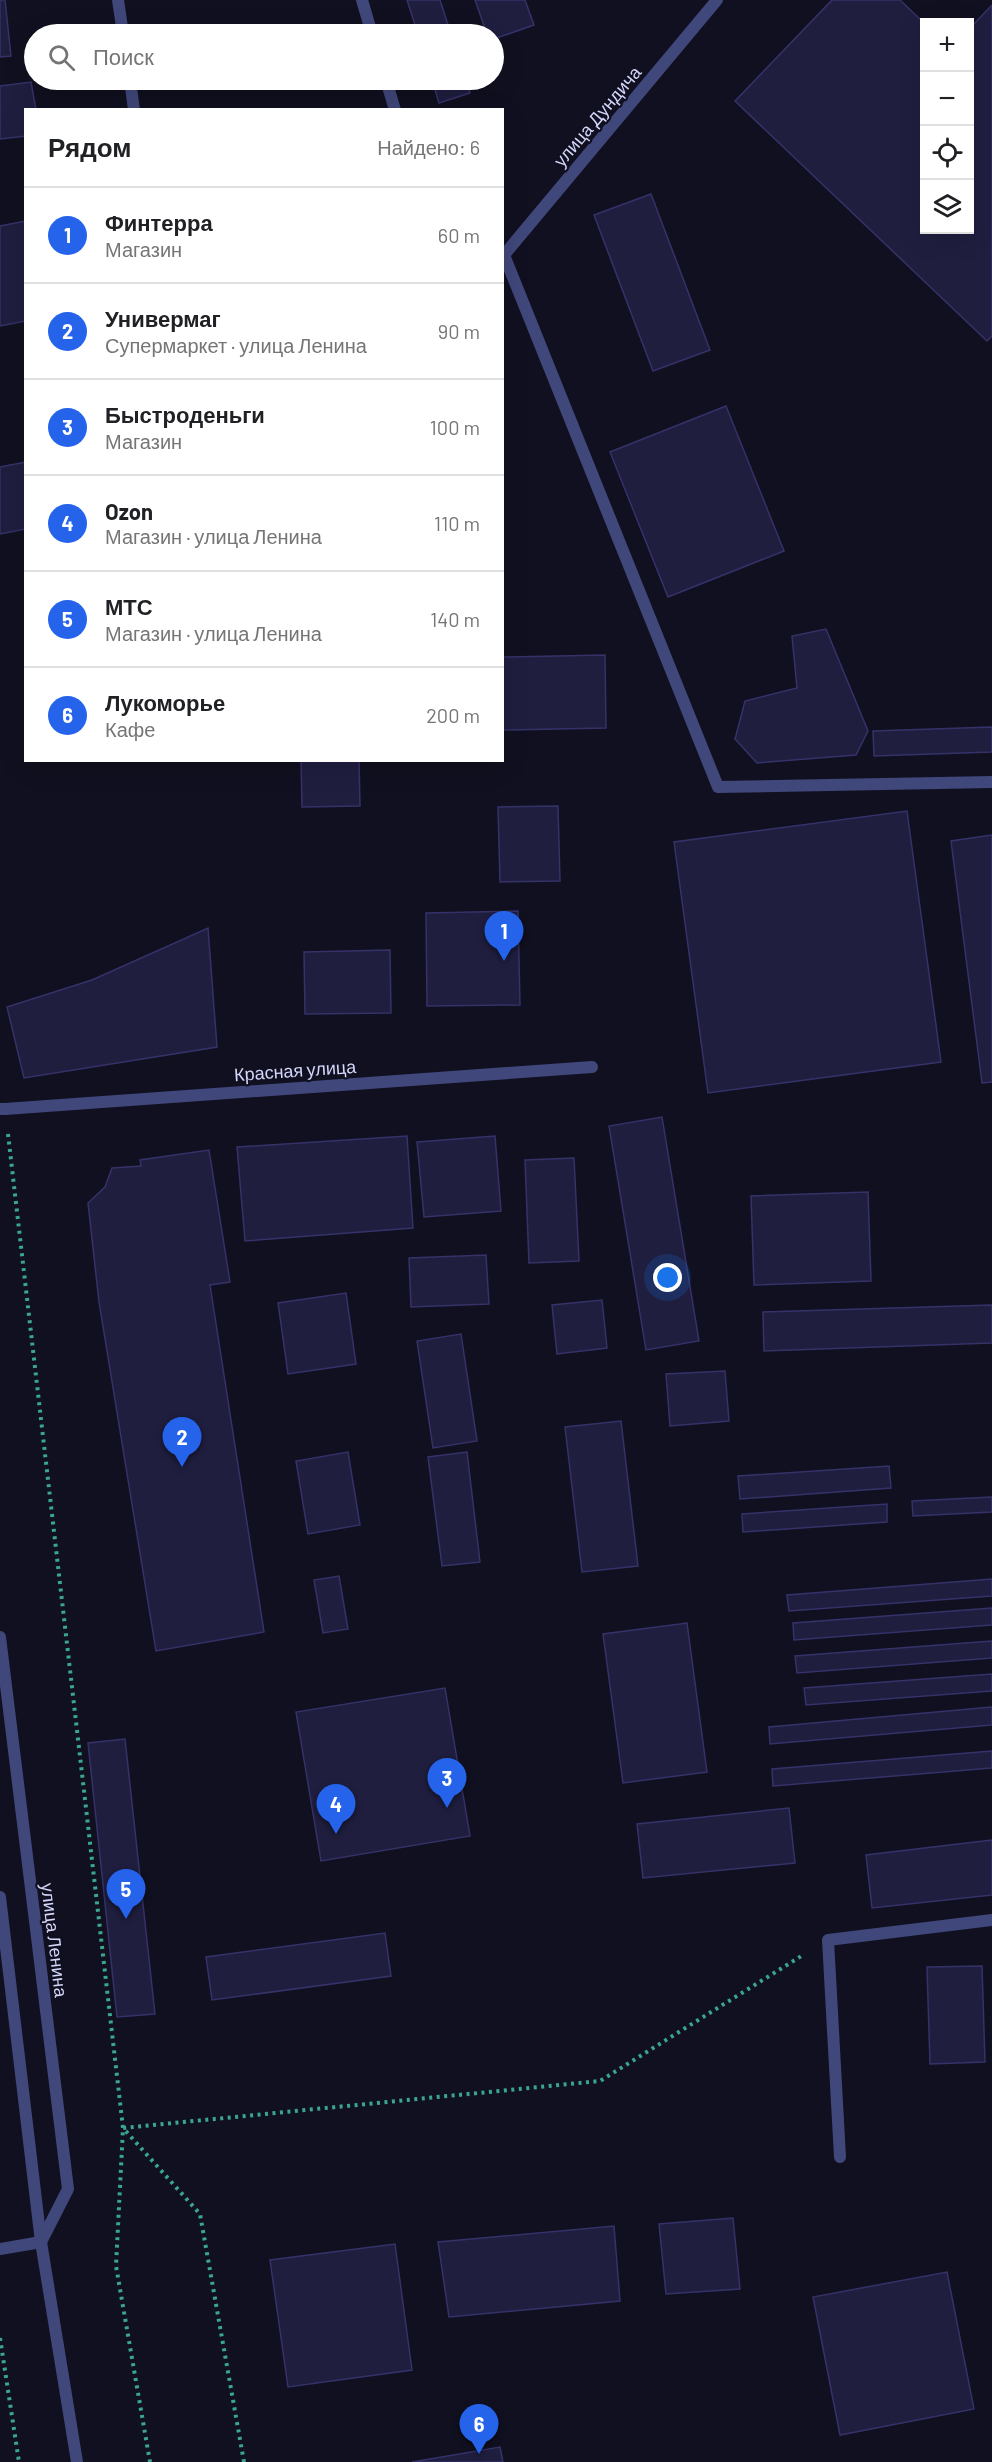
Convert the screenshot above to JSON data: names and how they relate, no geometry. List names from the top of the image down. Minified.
{"streets":{"street":["улица Дундича","Красная улица","улица Ленина"]},"page":{"map_buttons":["+","−"],"search":"Поиск","heading":["Рядом","Найдено: 6"],"list":[{"mark":"1","name":"Финтерра","note":"Магазин","value":"60 m"},{"mark":"2","name":"Универмаг","note":"Супермаркет · улица Ленина","value":"90 m"},{"mark":"3","name":"Быстроденьги","note":"Магазин","value":"100 m"},{"mark":"4","name":"Ozon","note":"Магазин · улица Ленина","value":"110 m"},{"mark":"5","name":"МТС","note":"Магазин · улица Ленина","value":"140 m"},{"mark":"6","name":"Лукоморье","note":"Кафе","value":"200 m"}],"pins":["1","2","3","4","5","6"]}}
